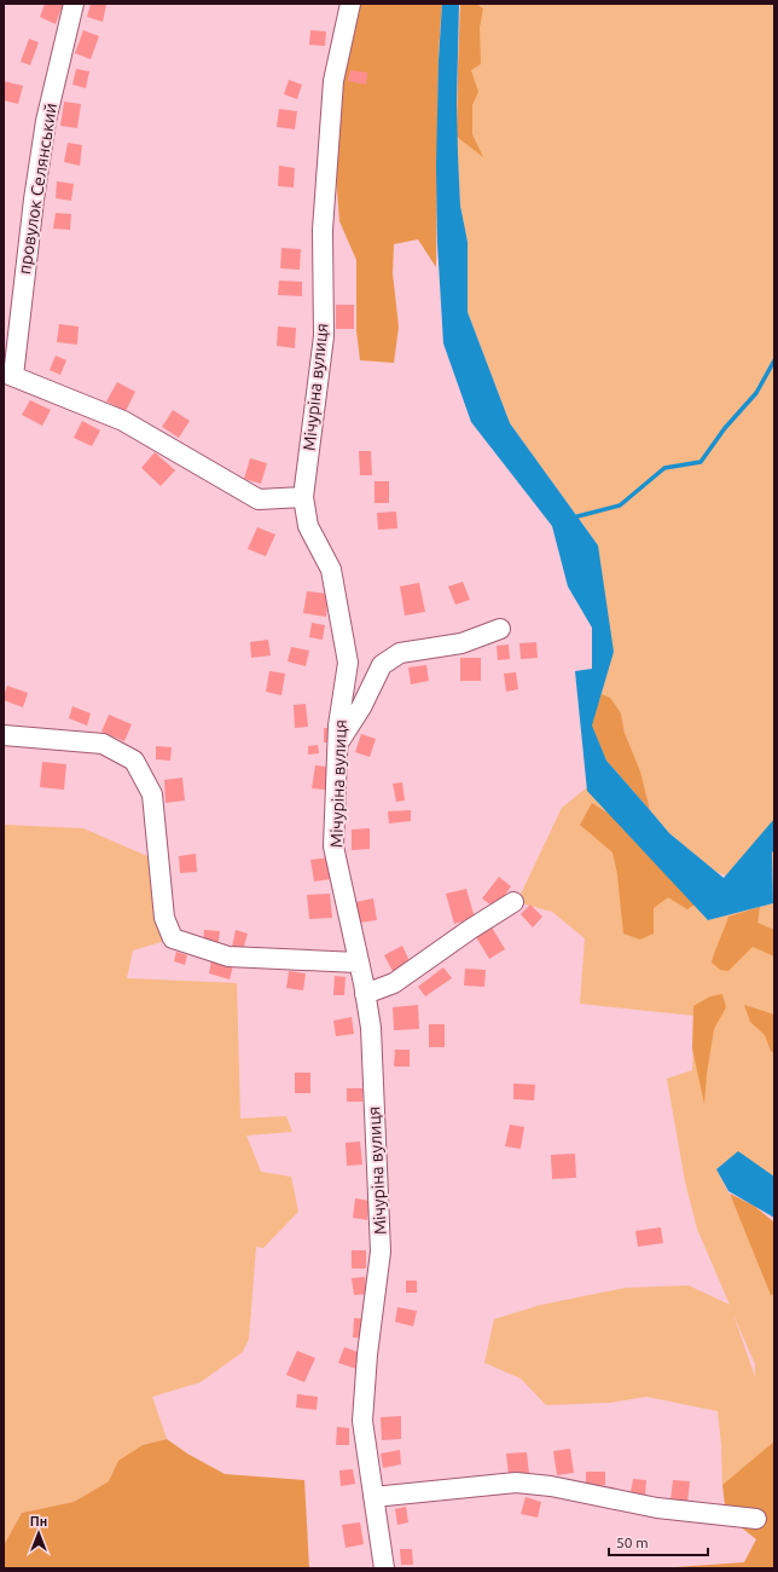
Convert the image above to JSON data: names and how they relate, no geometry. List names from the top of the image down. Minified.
{"streets":{"street":["провулок Селянський","Мічуріна вулиця"]},"crossings":[["провулок Селянський","Мічуріна вулиця"]],"scale_bar":"50 m","north":"top"}
